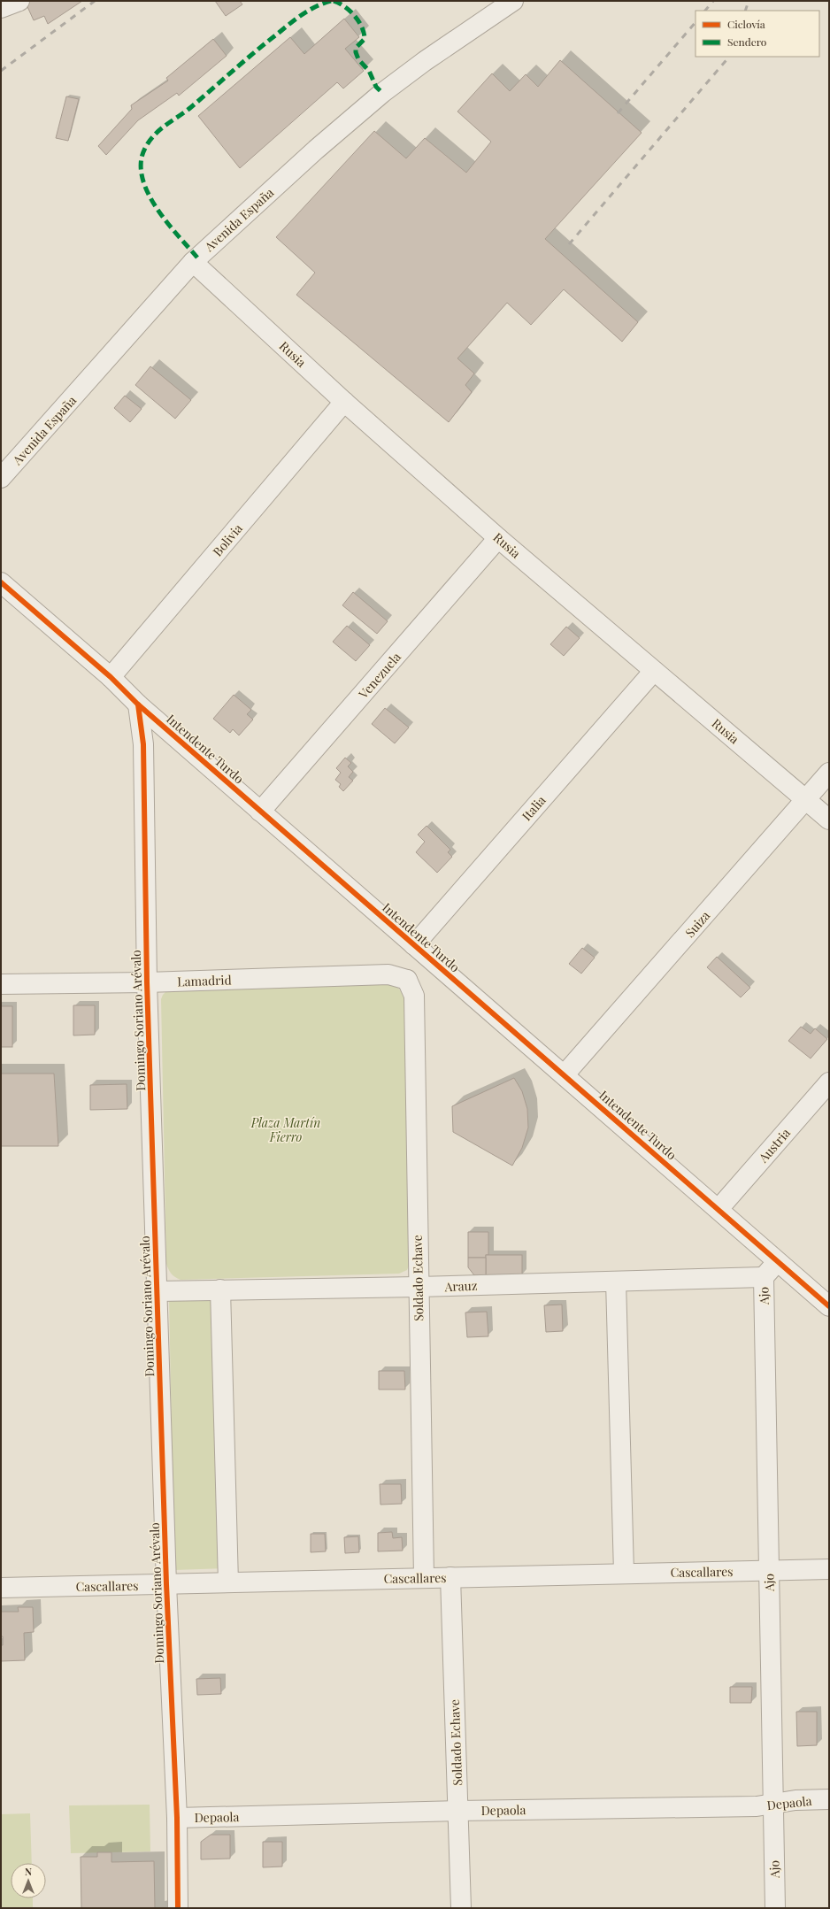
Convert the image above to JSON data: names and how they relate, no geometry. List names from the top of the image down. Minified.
{"streets":{"street":["Avenida España","Rusia","Bolivia","Venezuela","Intendente Turdo","Italia","Suiza","Lamadrid","Domingo Soriano Arévalo","Austria","Soldado Echave","Arauz","Ajo","Cascallares","Depaola"]},"crossings":[["Avenida España","Rusia"],["Rusia","Bolivia"],["Rusia","Venezuela"],["Rusia","Italia"],["Rusia","Suiza"],["Bolivia","Intendente Turdo"],["Venezuela","Intendente Turdo"],["Intendente Turdo","Italia"],["Intendente Turdo","Suiza"],["Intendente Turdo","Domingo Soriano Arévalo"],["Intendente Turdo","Austria"],["Intendente Turdo","Ajo"],["Italia","Lamadrid"],["Italia","Soldado Echave"],["Lamadrid","Domingo Soriano Arévalo"],["Lamadrid","Soldado Echave"],["Domingo Soriano Arévalo","Arauz"],["Domingo Soriano Arévalo","Cascallares"],["Domingo Soriano Arévalo","Depaola"],["Soldado Echave","Arauz"],["Soldado Echave","Cascallares"],["Soldado Echave","Depaola"],["Arauz","Ajo"],["Ajo","Cascallares"],["Ajo","Depaola"]],"parks":["Plaza Martín Fierro"],"legend":["Ciclovía","Sendero"],"north":"top"}
